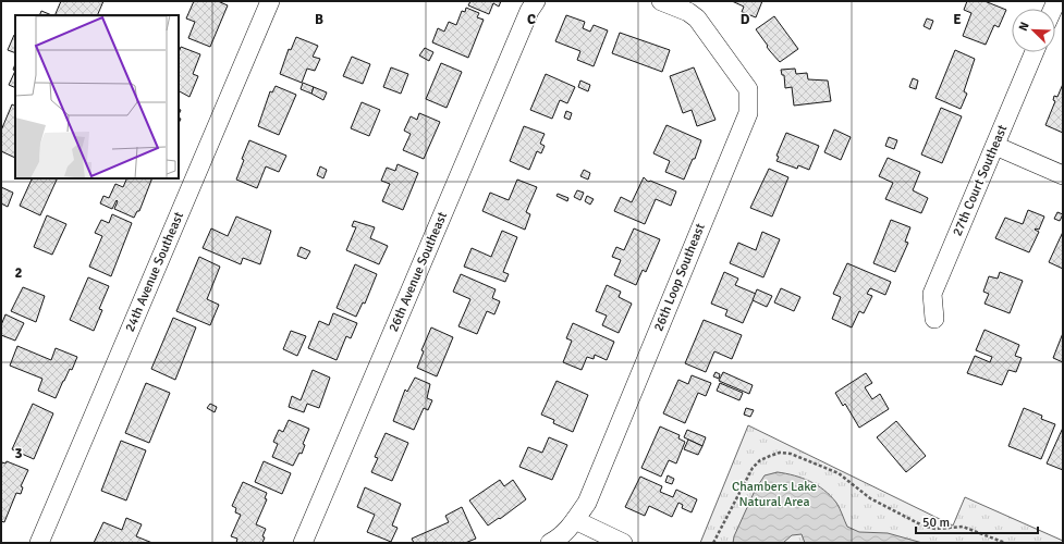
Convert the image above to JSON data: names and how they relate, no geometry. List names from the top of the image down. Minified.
{"streets":{"street":["27th Court Southeast","24th Avenue Southeast","26th Avenue Southeast","26th Loop Southeast"]},"parks":["Chambers Lake Natural Area"],"scale_bar":"50 m","north":"top left","grid":{"columns":["B","C","D","E"],"rows":["2","3"]}}
